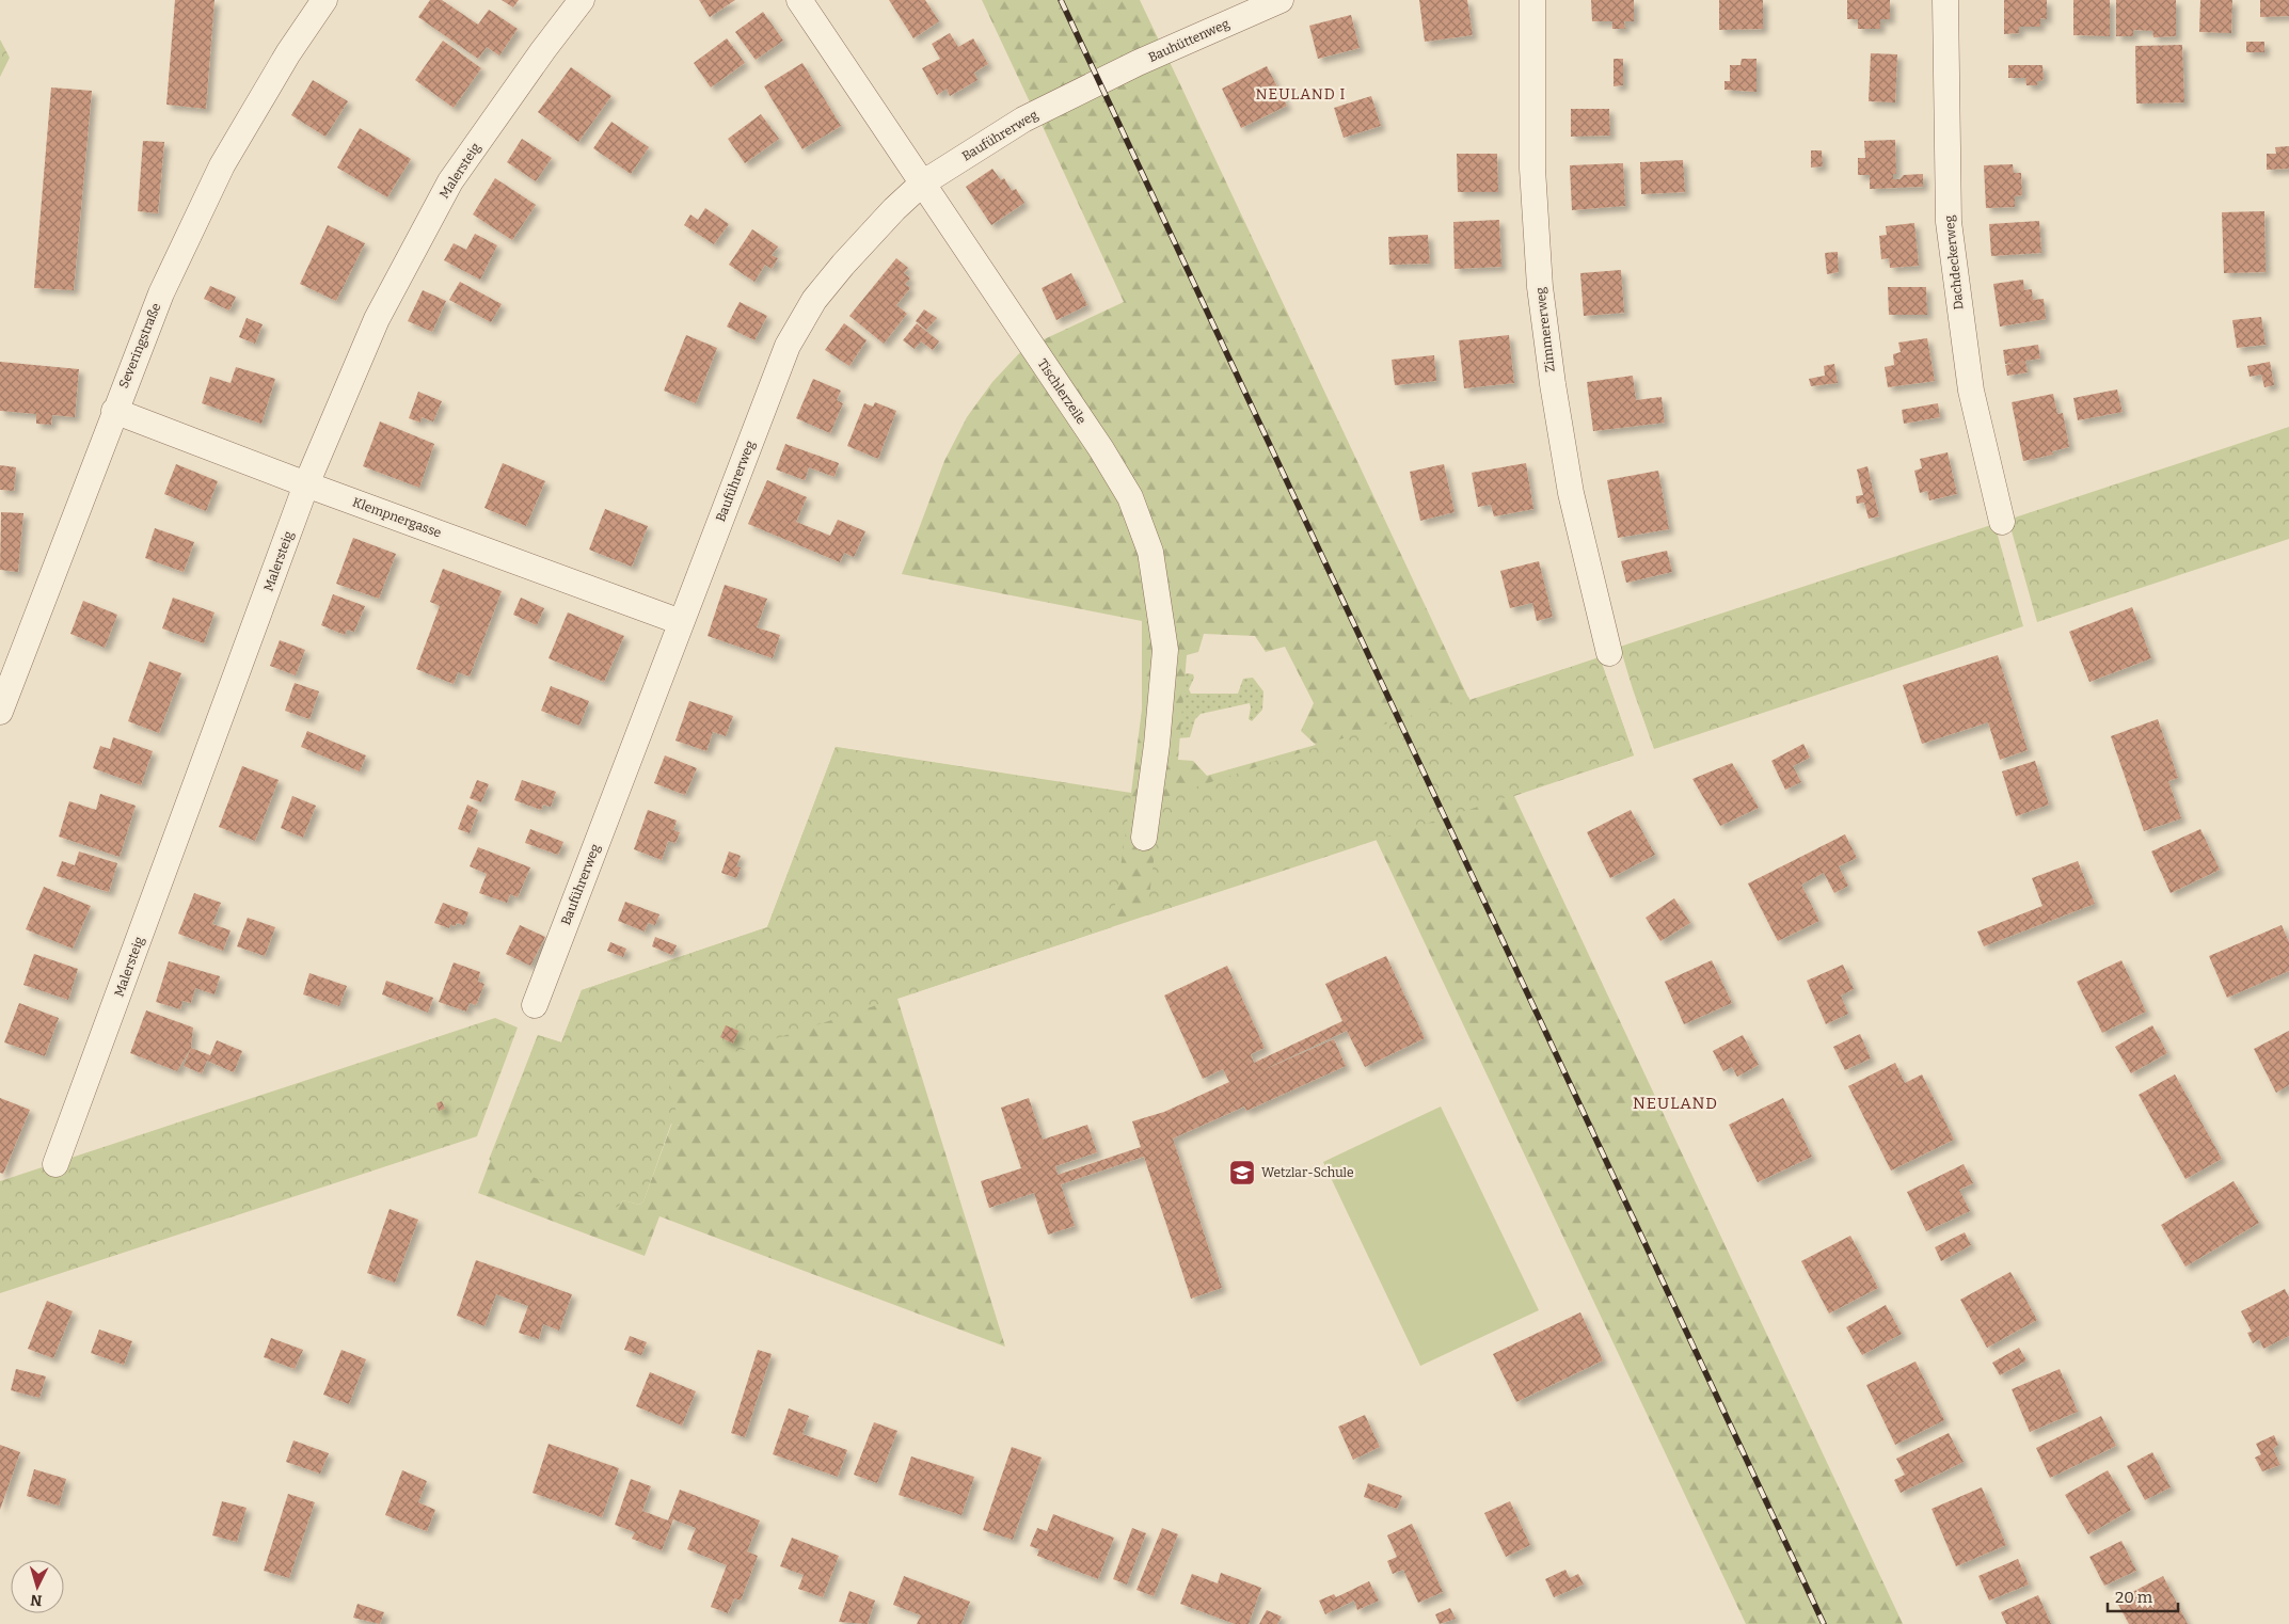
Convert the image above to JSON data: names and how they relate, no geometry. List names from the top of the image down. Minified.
{"streets":{"street":["Bauhüttenweg","Bauführerweg","Malersteig","Dachdeckerweg","Zimmererweg","Severingstraße","Tischlerzeile","Klempnergasse"]},"crossings":[["Bauhüttenweg","Bauführerweg"],["Bauführerweg","Tischlerzeile"],["Bauführerweg","Klempnergasse"],["Malersteig","Klempnergasse"],["Severingstraße","Klempnergasse"]],"districts":["NEULAND I","NEULAND"],"places":{"school or university":["Wetzlar-Schule"]},"scale_bar":"20 m","north":"bottom"}
